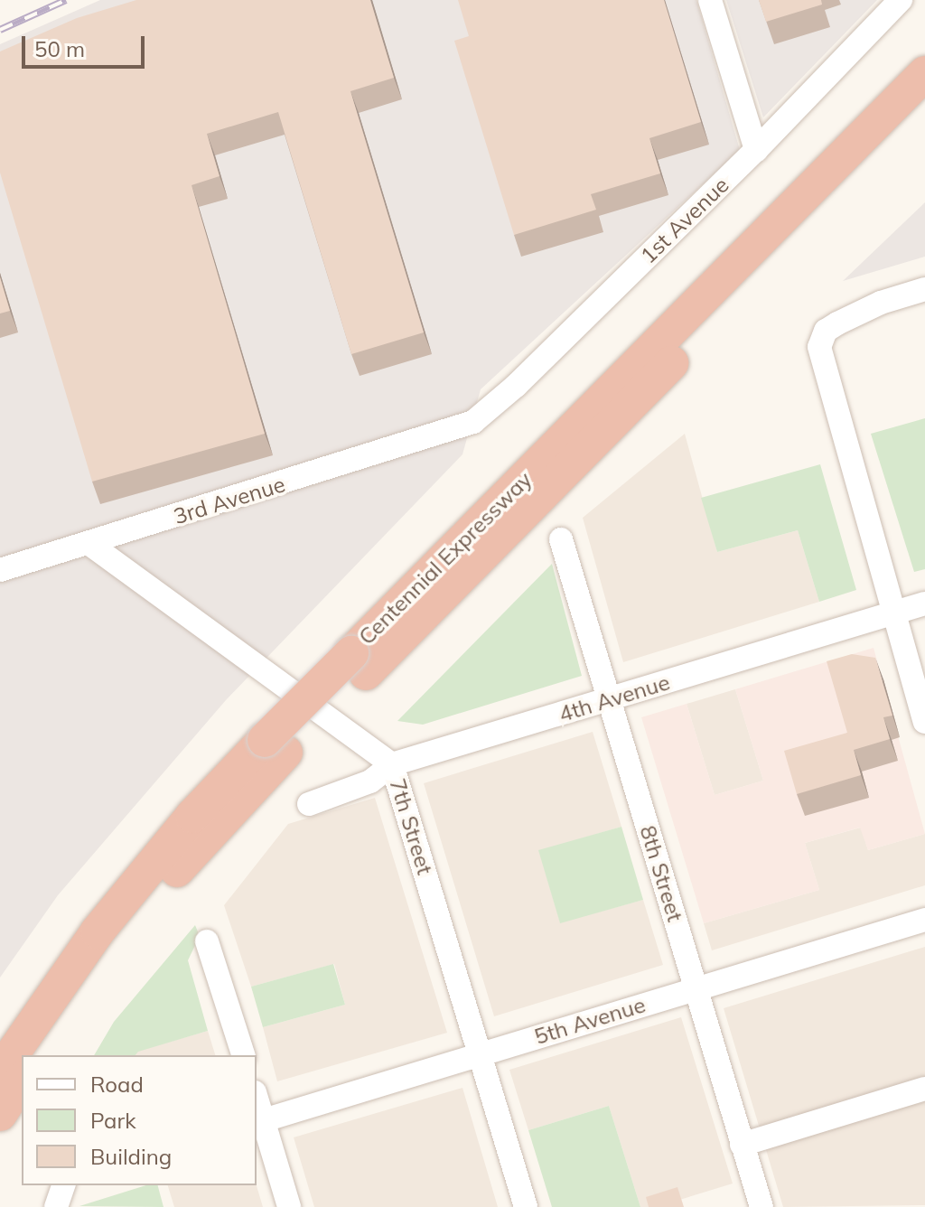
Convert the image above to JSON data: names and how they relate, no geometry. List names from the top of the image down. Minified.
{"streets":{"highway":["Centennial Expressway"],"street":["1st Avenue","3rd Avenue","4th Avenue","7th Street","8th Street","5th Avenue"]},"crossings":[["1st Avenue","3rd Avenue"],["3rd Avenue","7th Street"],["4th Avenue","7th Street"],["4th Avenue","8th Street"],["7th Street","5th Avenue"],["8th Street","5th Avenue"]],"legend":["Road","Park","Building"],"scale_bar":"50 m"}
